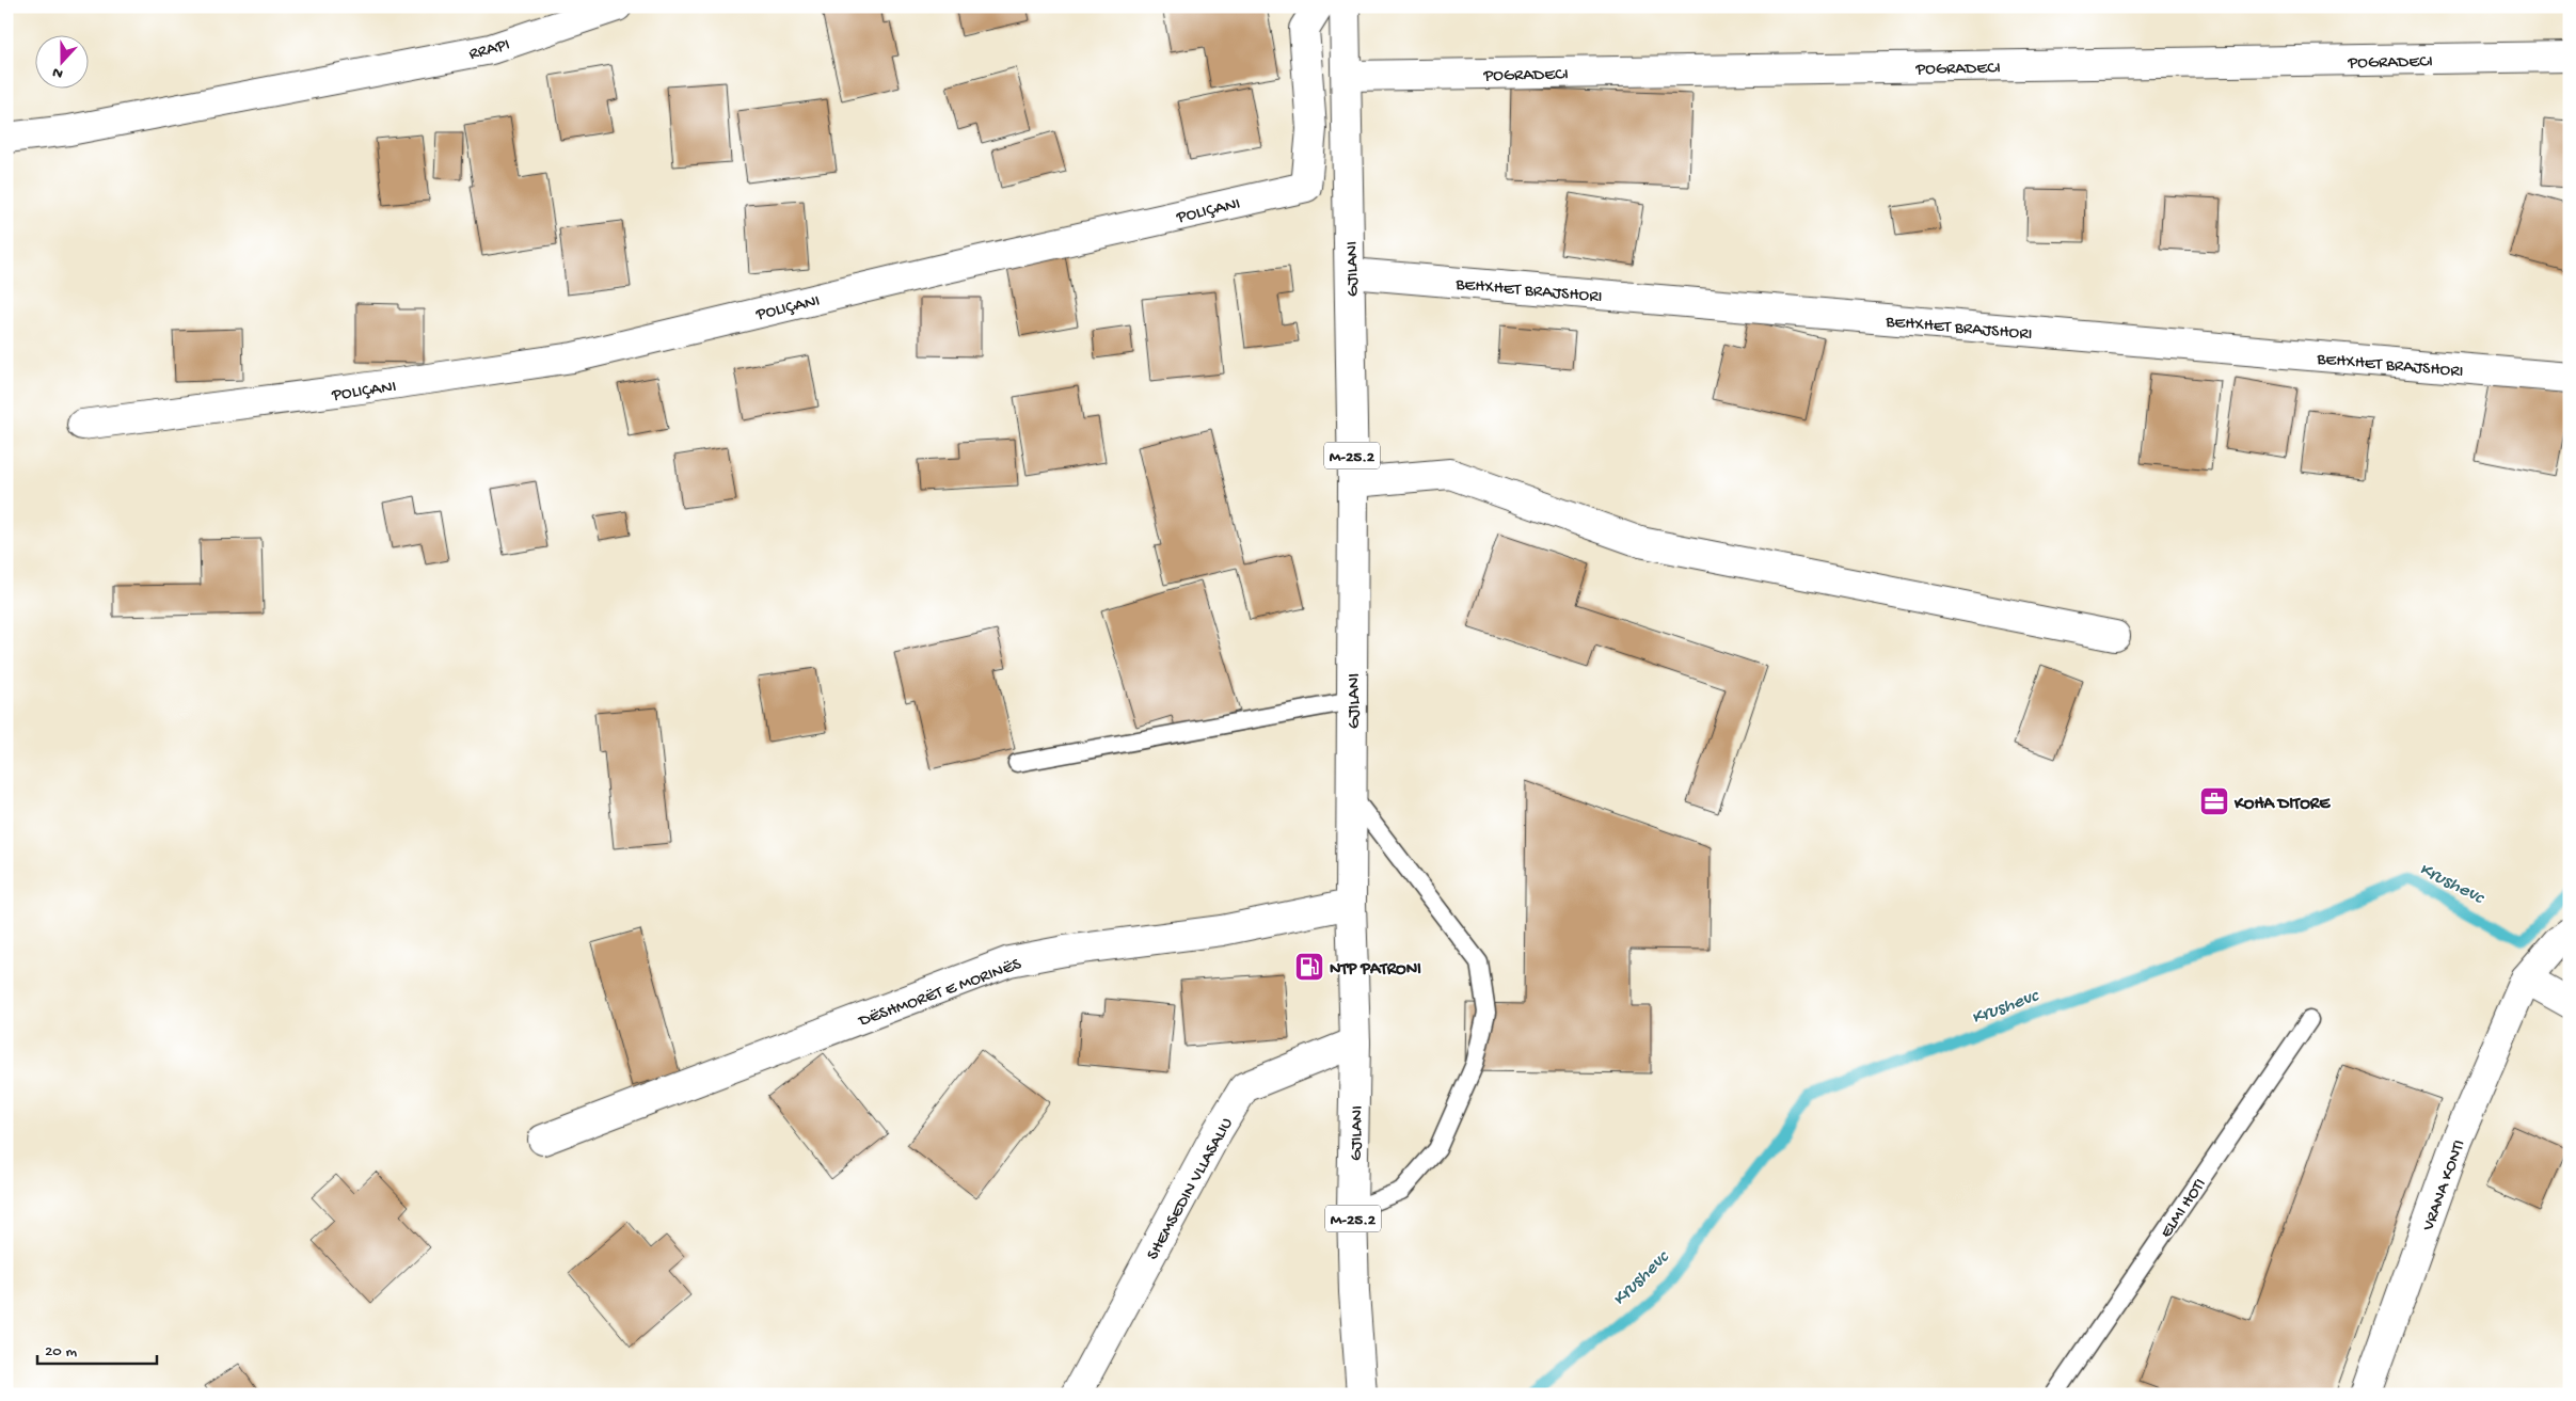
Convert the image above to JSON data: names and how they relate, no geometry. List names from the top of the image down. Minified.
{"streets":{"street":["RRAPI","POGRADECI","POLIÇANI","GJILANI","BEHXHET BRAJSHORI","M-25.2","DËSHMORËT E MORINËS","VRANA KONTI","SHEMSEDIN VLLASALIU"],"lane":["ELMI HOTI"]},"crossings":[["POGRADECI","GJILANI"],["GJILANI","BEHXHET BRAJSHORI"],["GJILANI","DËSHMORËT E MORINËS"],["GJILANI","SHEMSEDIN VLLASALIU"]],"water":["Krushevc"],"places":{"office":["KOHA DITORE"],"fuel station":["NTP PATRONI"]},"scale_bar":"20 m","north":"bottom"}
